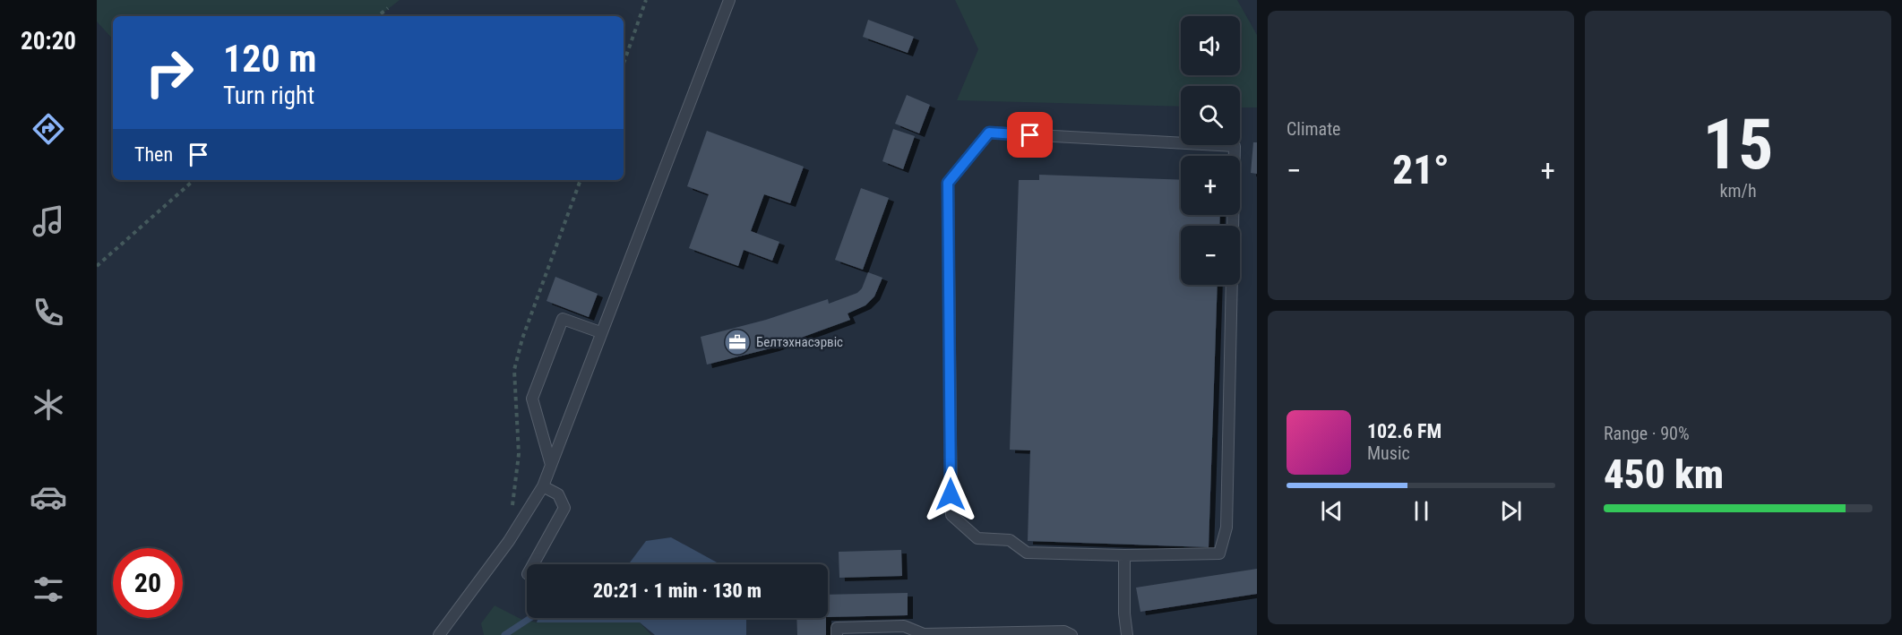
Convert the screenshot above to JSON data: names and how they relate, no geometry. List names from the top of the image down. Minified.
{"places":{"office":["Белтэхнасэрвіс"]},"page":{"tabs":"20:20","tile":["Climate",["15","km/h"],["Range · 90%","450 km"]],"map_buttons":["+","−"],"turn":["120 m","Turn right"],"then":"Then","heat":["−","21°","+"],"song":["102.6 FM","Music"],"limit":"20","trip":"20:21 · 1 min · 130 m"}}
